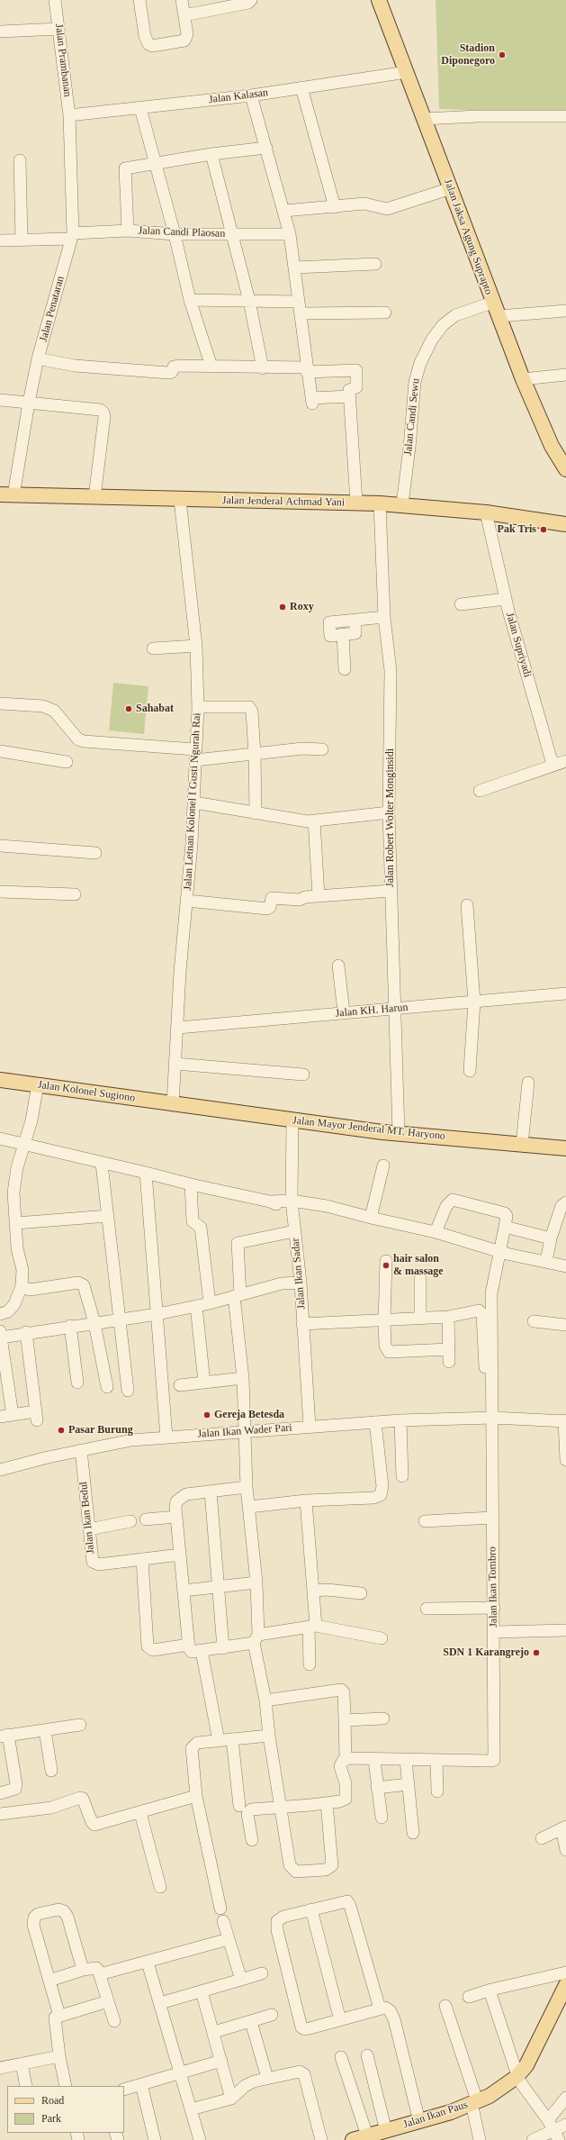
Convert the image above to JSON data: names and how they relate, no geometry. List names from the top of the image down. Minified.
{"streets":{"main road":["Jalan Jaksa Agung Suprapto","Jalan Jenderal Achmad Yani","Jalan Kolonel Sugiono","Jalan Mayor Jenderal MT. Haryono","Jalan Ikan Paus"],"street":["Jalan Prambanan","Jalan Kalasan","Jalan Candi Plaosan","Jalan Penataran","Jalan Candi Sewu","Jalan Supriyadi","Jalan Letnan Kolonel I Gusti Ngurah Rai","Jalan Robert Wolter Monginsidi","Jalan KH. Harun","Jalan Ikan Sadar","Jalan Ikan Wader Pari","Jalan Ikan Bedul","Jalan Ikan Tombro"]},"crossings":[["Jalan Prambanan","Jalan Kalasan"],["Jalan Prambanan","Jalan Penataran"],["Jalan Kalasan","Jalan Jaksa Agung Suprapto"],["Jalan Kalasan","Jalan Penataran"],["Jalan Candi Plaosan","Jalan Penataran"],["Jalan Jaksa Agung Suprapto","Jalan Candi Sewu"],["Jalan Penataran","Jalan Jenderal Achmad Yani"],["Jalan Candi Sewu","Jalan Jenderal Achmad Yani"],["Jalan Jenderal Achmad Yani","Jalan Supriyadi"],["Jalan Jenderal Achmad Yani","Jalan Letnan Kolonel I Gusti Ngurah Rai"],["Jalan Jenderal Achmad Yani","Jalan Robert Wolter Monginsidi"],["Jalan Letnan Kolonel I Gusti Ngurah Rai","Jalan KH. Harun"],["Jalan Letnan Kolonel I Gusti Ngurah Rai","Jalan Kolonel Sugiono"],["Jalan Letnan Kolonel I Gusti Ngurah Rai","Jalan Mayor Jenderal MT. Haryono"],["Jalan Robert Wolter Monginsidi","Jalan KH. Harun"],["Jalan Robert Wolter Monginsidi","Jalan Mayor Jenderal MT. Haryono"],["Jalan Kolonel Sugiono","Jalan Mayor Jenderal MT. Haryono"],["Jalan Mayor Jenderal MT. Haryono","Jalan Ikan Sadar"],["Jalan Ikan Sadar","Jalan Ikan Wader Pari"],["Jalan Ikan Wader Pari","Jalan Ikan Bedul"],["Jalan Ikan Wader Pari","Jalan Ikan Tombro"]],"places":["Stadion Diponegoro","Pak Tris","Roxy","Sahabat","hair salon & massage","Gereja Betesda","Pasar Burung","SDN 1 Karangrejo"],"legend":["Road","Park"]}
